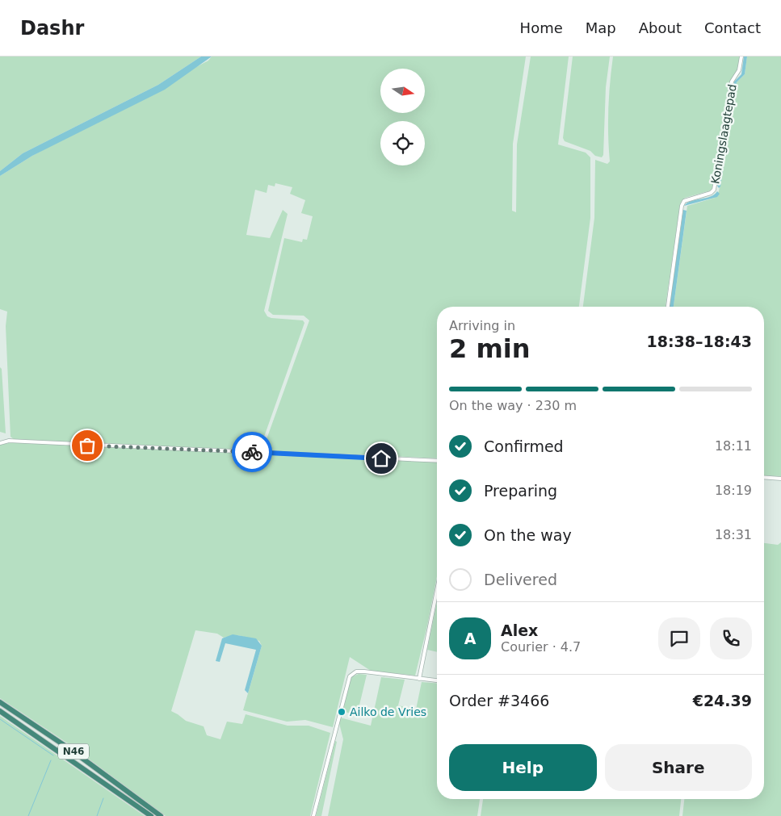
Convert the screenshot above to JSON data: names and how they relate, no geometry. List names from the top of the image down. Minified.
{"streets":{"highway":["N46"],"street":["Koningslaagtepad"]},"places":["Ailko de Vries"],"north":"right","page":{"header":"Dashr","nav":["Home","Map","About","Contact"],"heading":["2 min","Arriving in","18:38–18:43"],"panel":["Alex","Courier · 4.7","Order #3466","€24.39"],"bar":"On the way · 230 m","list":[["Confirmed","18:11"],["Preparing","18:19"],["On the way","18:31"],"Delivered"],"round":"A","buttons":["Help","Share"]}}
